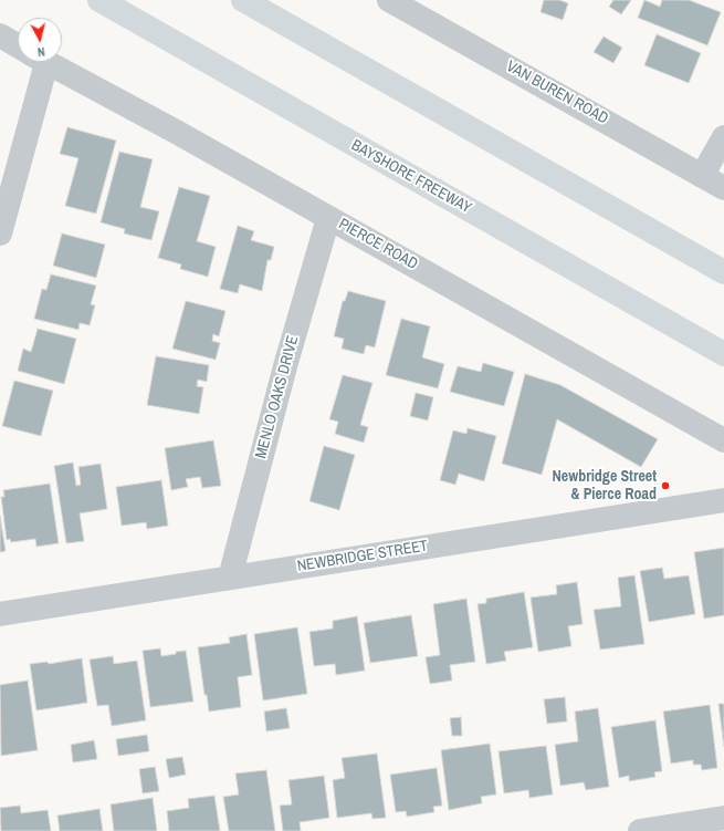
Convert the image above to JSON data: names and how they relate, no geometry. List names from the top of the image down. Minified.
{"streets":{"highway":["BAYSHORE FREEWAY"],"street":["VAN BUREN ROAD","PIERCE ROAD","MENLO OAKS DRIVE","NEWBRIDGE STREET"]},"crossings":[["PIERCE ROAD","MENLO OAKS DRIVE"],["MENLO OAKS DRIVE","NEWBRIDGE STREET"]],"places":["Newbridge Street & Pierce Road"],"north":"bottom"}
